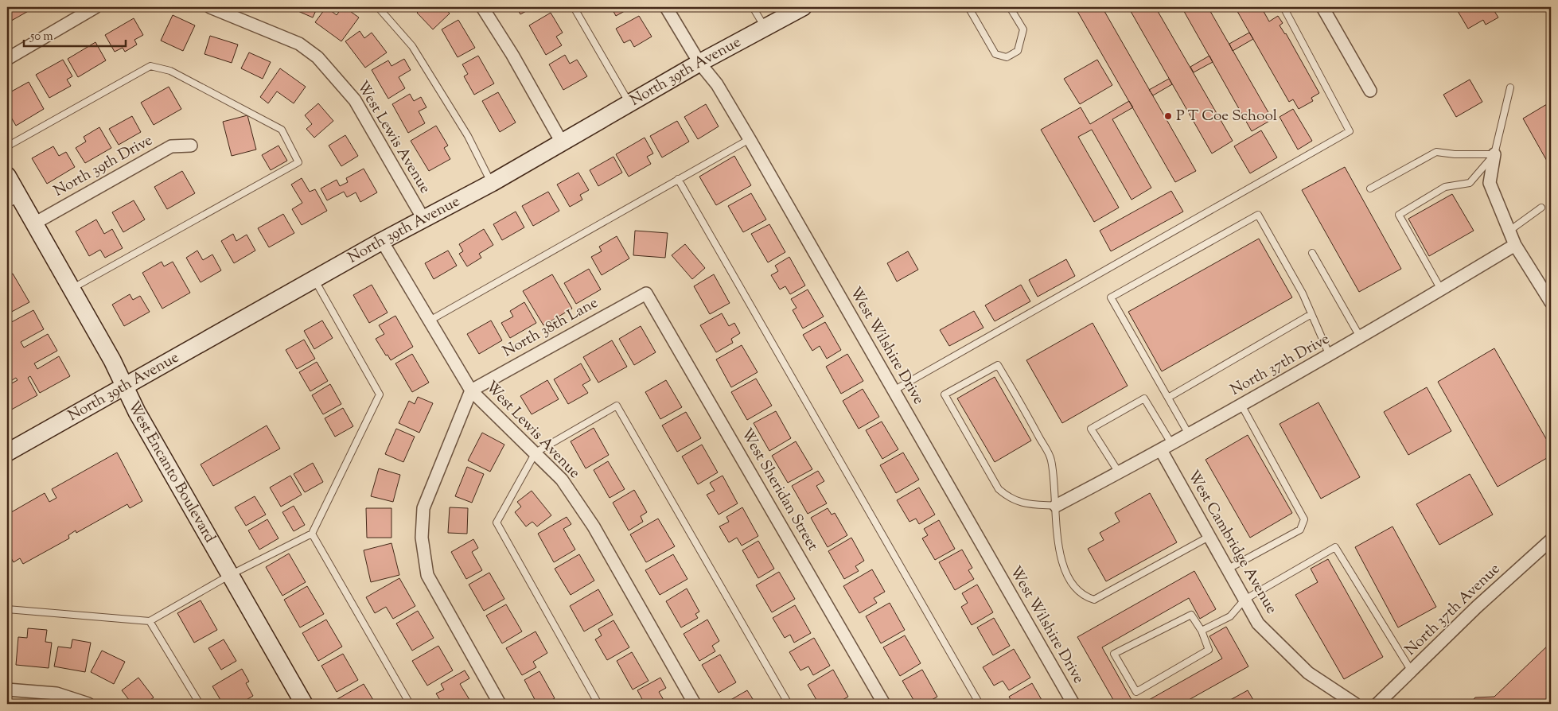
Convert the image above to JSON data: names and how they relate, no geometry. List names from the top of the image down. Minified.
{"streets":{"street":["North 39th Avenue","West Lewis Avenue","North 39th Drive","North 38th Lane","West Wilshire Drive","North 37th Drive","West Encanto Boulevard","West Sheridan Street","West Cambridge Avenue","North 37th Avenue"]},"crossings":[["North 39th Avenue","West Lewis Avenue"],["North 39th Avenue","West Wilshire Drive"],["North 39th Avenue","West Encanto Boulevard"],["West Lewis Avenue","North 38th Lane"],["North 39th Drive","West Encanto Boulevard"],["North 38th Lane","West Sheridan Street"],["North 37th Drive","West Cambridge Avenue"]],"places":["P T Coe School"],"scale_bar":"50 m"}
